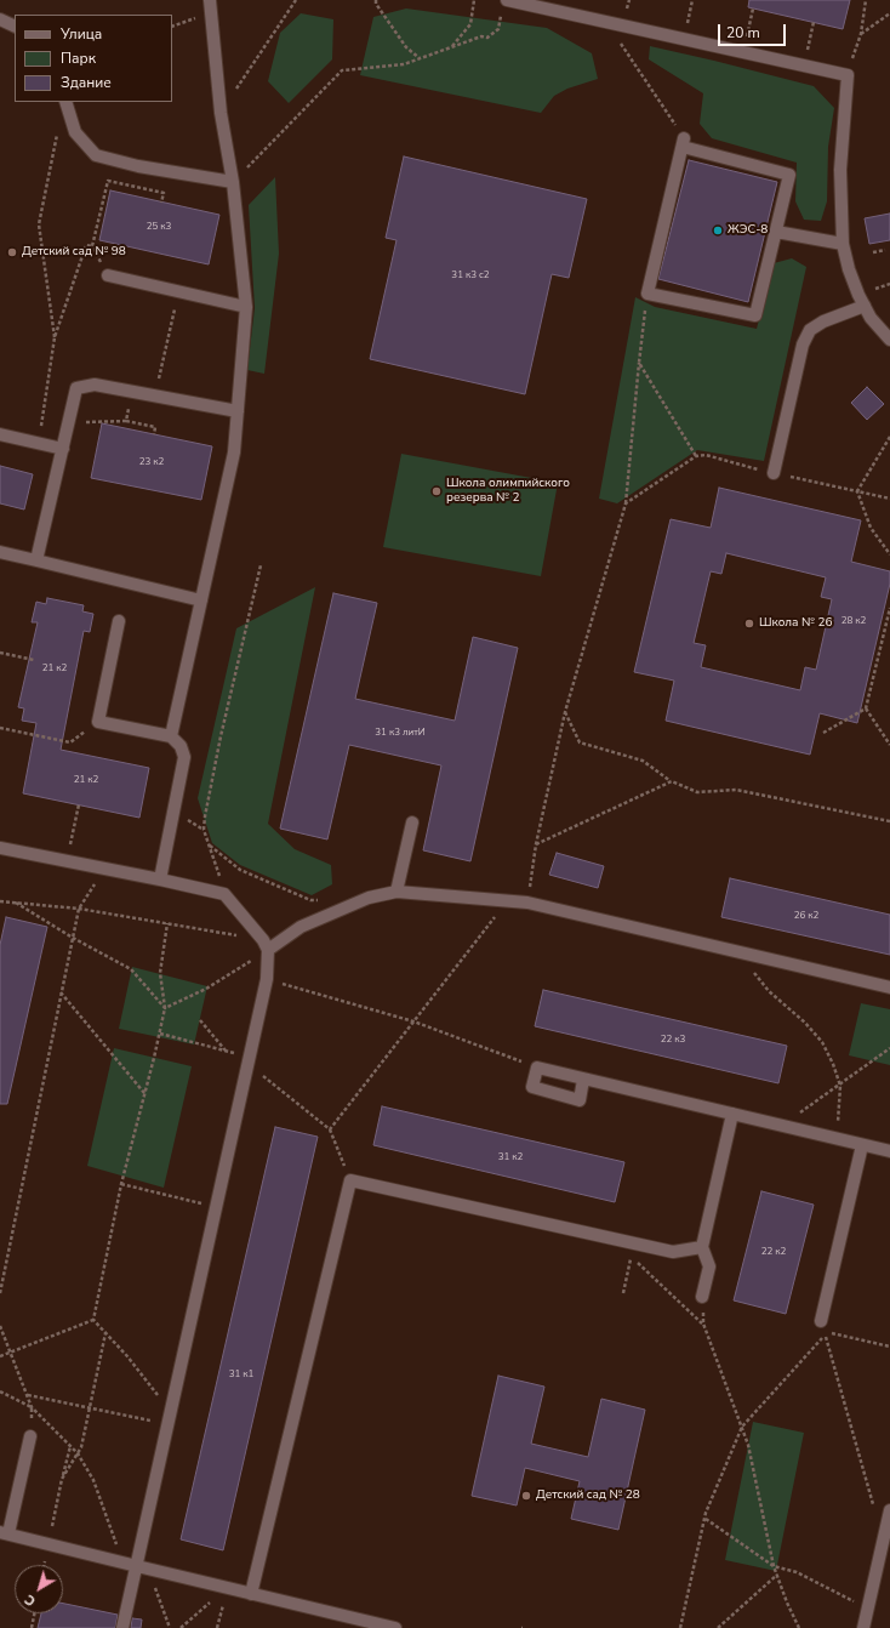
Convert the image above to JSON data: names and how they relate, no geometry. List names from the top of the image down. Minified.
{"places":["ЖЭС-8","Детский сад № 98","Школа олимпийского резерва № 2","Школа № 26","Детский сад № 28"],"house_numbers":["25 к3","31 к3 с2","23 к2","28 к2","21 к2","31 к3 литИ","21 к2","26 к2","22 к3","31 к2","22 к2","31 к1"],"legend":["Улица","Парк","Здание"],"scale_bar":"20 m","north":"bottom left"}
